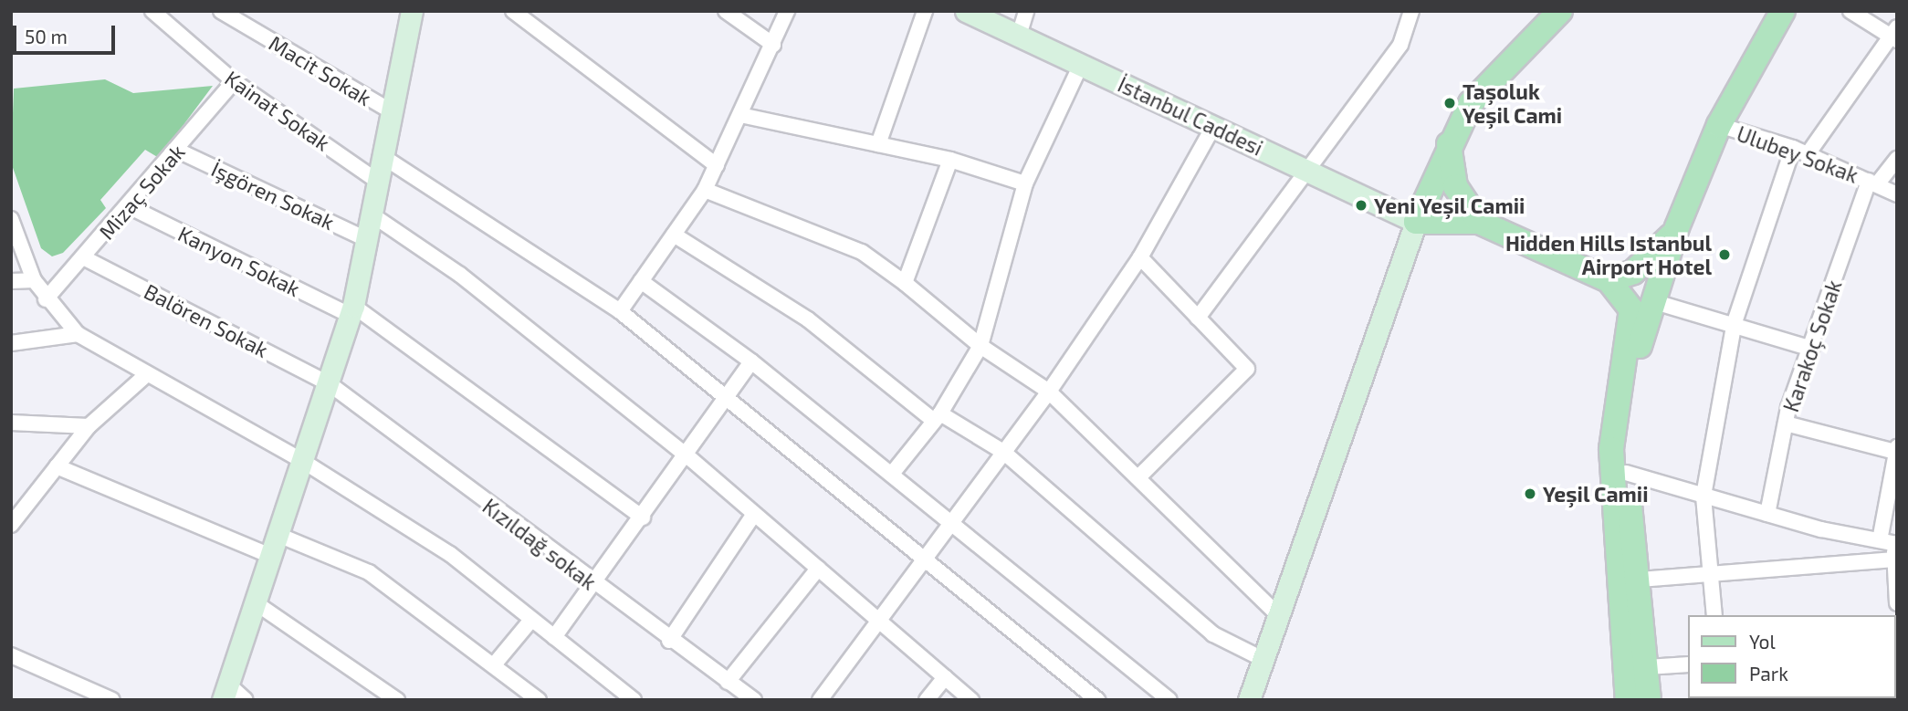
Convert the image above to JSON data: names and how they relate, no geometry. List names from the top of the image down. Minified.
{"streets":{"street":["Macit Sokak","Kainat Sokak","İstanbul Caddesi","Ulubey Sokak","Mizaç Sokak","İşgören Sokak","Kanyon Sokak","Balören Sokak","Karakoç Sokak","Kızıldağ sokak"]},"crossings":[["Kainat Sokak","Mizaç Sokak"],["Ulubey Sokak","Karakoç Sokak"],["Mizaç Sokak","İşgören Sokak"],["Mizaç Sokak","Kanyon Sokak"],["Mizaç Sokak","Balören Sokak"],["Balören Sokak","Kızıldağ sokak"]],"places":["Taşoluk Yeşil Cami","Yeni Yeşil Camii","Hidden Hills Istanbul Airport Hotel","Yeşil Camii"],"legend":["Yol","Park"],"scale_bar":"50 m"}
